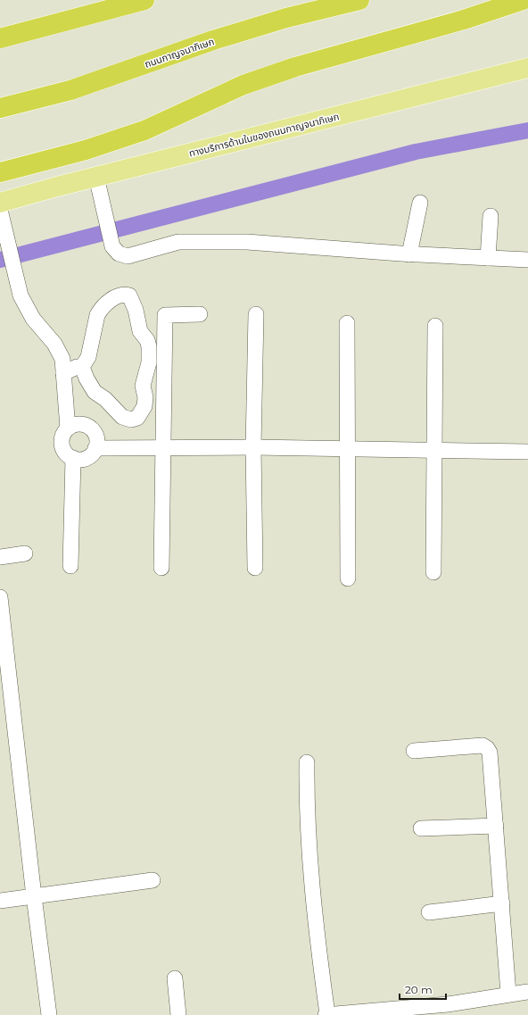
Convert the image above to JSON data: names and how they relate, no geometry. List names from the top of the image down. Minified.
{"streets":{"highway":["ถนนกาญจนาภิเษก"],"main road":["ทางบริการด้านในของถนนกาญจนาภิเษก"]},"scale_bar":"20 m"}
